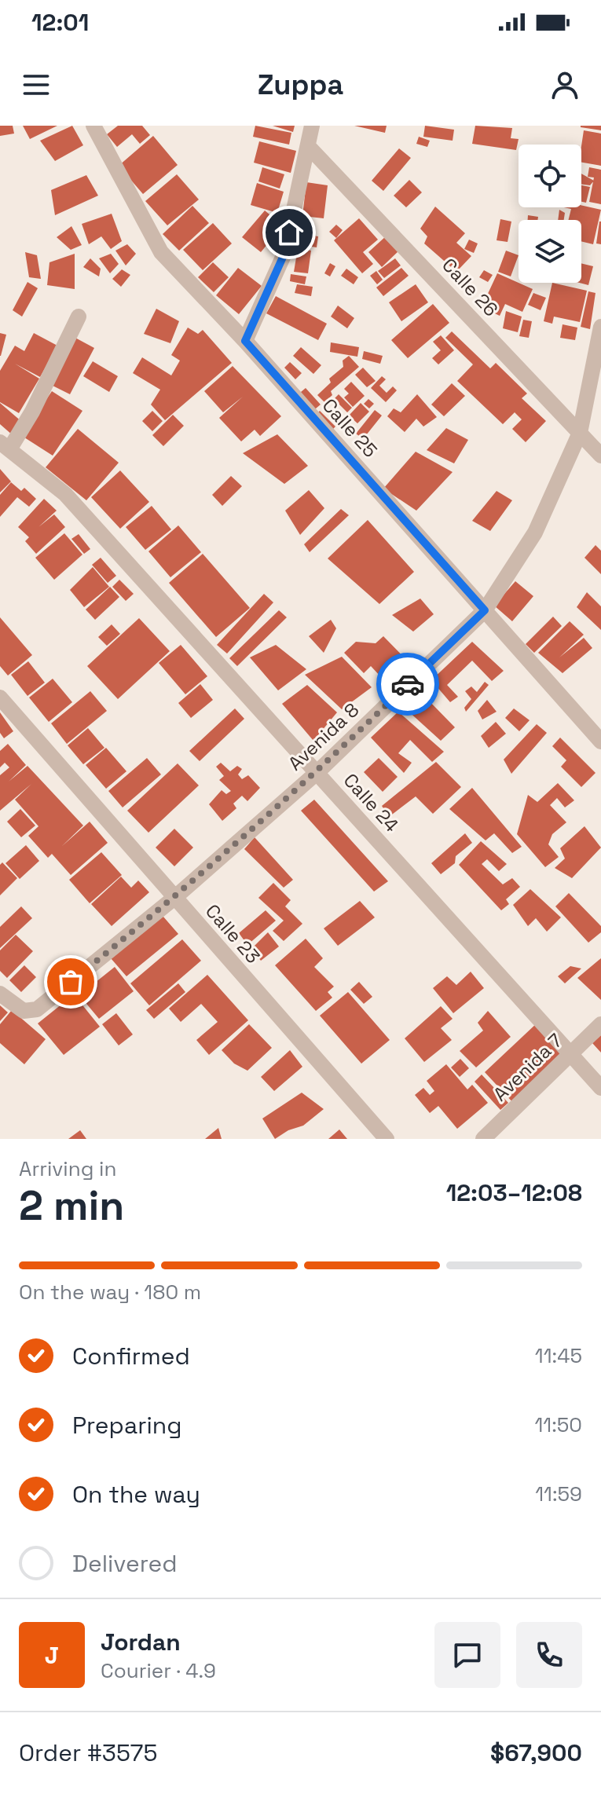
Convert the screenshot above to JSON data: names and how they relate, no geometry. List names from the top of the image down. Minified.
{"streets":{"street":["Calle 26","Calle 25","Avenida 8","Calle 24","Calle 23","Avenida 7"]},"crossings":[["Calle 26","Avenida 8"],["Calle 25","Avenida 8"],["Avenida 8","Calle 24"],["Avenida 8","Calle 23"],["Calle 24","Avenida 7"]],"page":{"status":"12:01","header":"Zuppa","heading":["2 min","Arriving in","12:03–12:08"],"panel":["Jordan","Courier · 4.9","Order #3575","$67,900"],"bar":"On the way · 180 m","list":[["Confirmed","11:45"],["Preparing","11:50"],["On the way","11:59"],"Delivered"],"round":"J"}}
